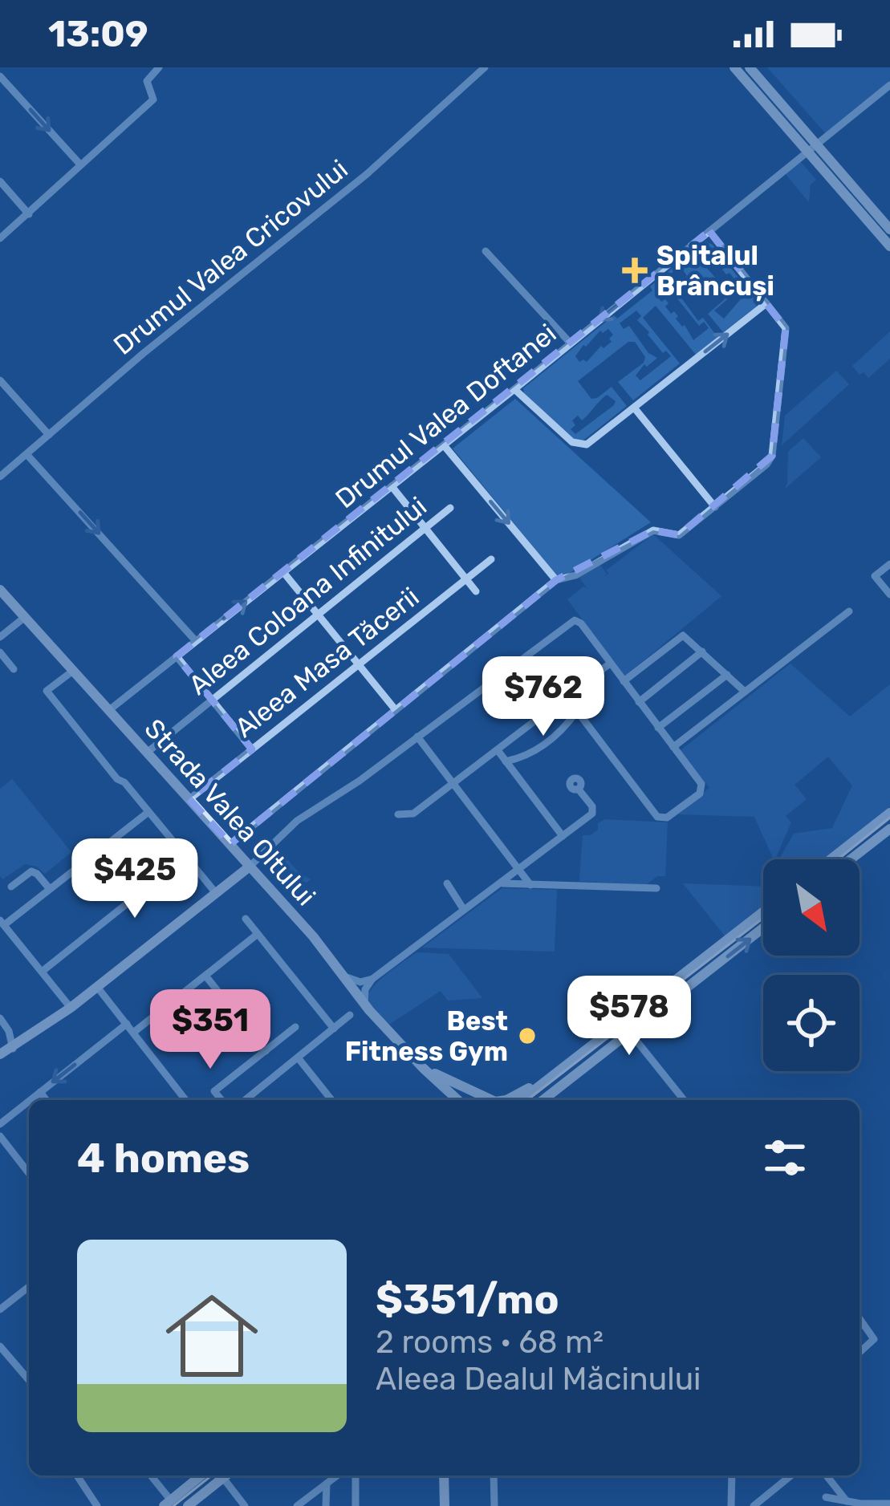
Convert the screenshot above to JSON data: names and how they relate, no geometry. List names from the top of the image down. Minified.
{"streets":{"main road":["Strada Valea Oltului"],"street":["Drumul Valea Cricovului","Drumul Valea Doftanei","Aleea Coloana Infinitului","Aleea Masa Tăcerii"]},"crossings":[["Drumul Valea Doftanei","Strada Valea Oltului"],["Aleea Coloana Infinitului","Strada Valea Oltului"],["Aleea Masa Tăcerii","Strada Valea Oltului"]],"places":{"health":["Spitalul Brâncuși"],"other":["Best Fitness Gym"]},"north":"bottom right","page":{"status":"13:09","price":["$762","$425","$578","$351"],"heading":"4 homes","list":[{"name":"$351/mo","note":"2 rooms · 68 m² · Aleea Dealul Măcinului"}]}}
